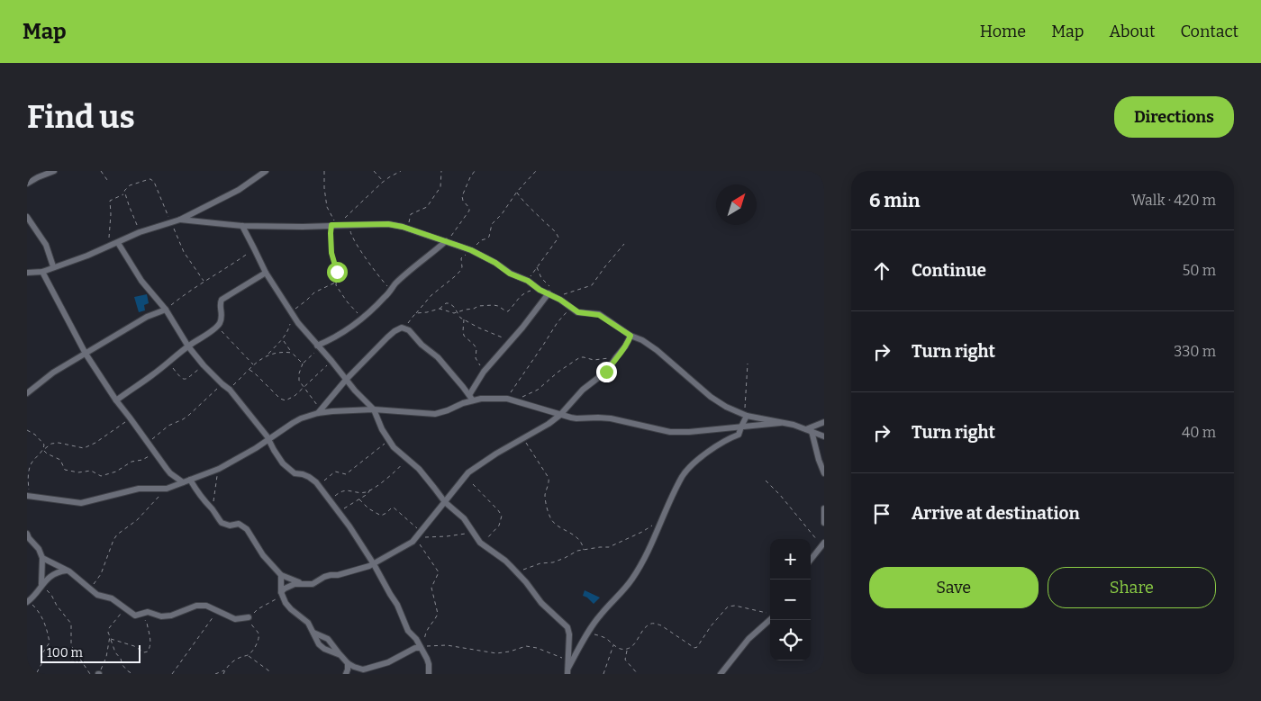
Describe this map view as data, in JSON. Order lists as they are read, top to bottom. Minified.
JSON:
{"scale_bar":"100 m","north":"top right","page":{"header":"Map","nav":["Home","Map","About","Contact"],"buttons":["Directions",["Save","Share"]],"title":"Find us","heading":["6 min","Walk · 420 m"],"list":[["Continue","50 m"],["Turn right","330 m"],["Turn right","40 m"],"Arrive at destination"],"map_buttons":["+","−"],"scale":"100 m"}}
